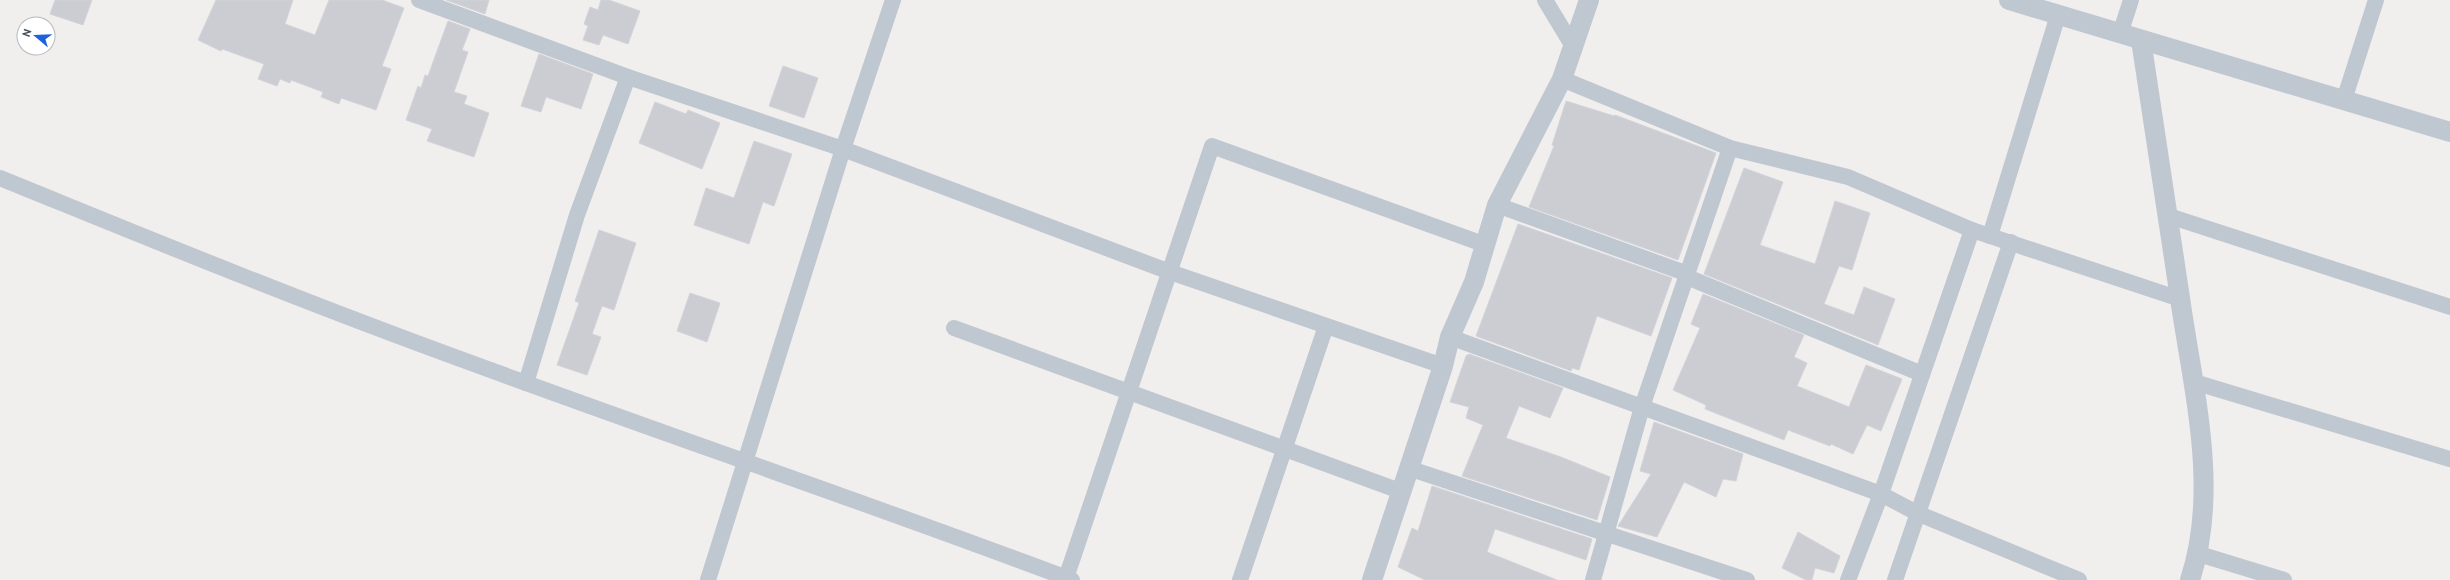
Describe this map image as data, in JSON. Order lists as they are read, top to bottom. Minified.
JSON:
{"north":"left"}
